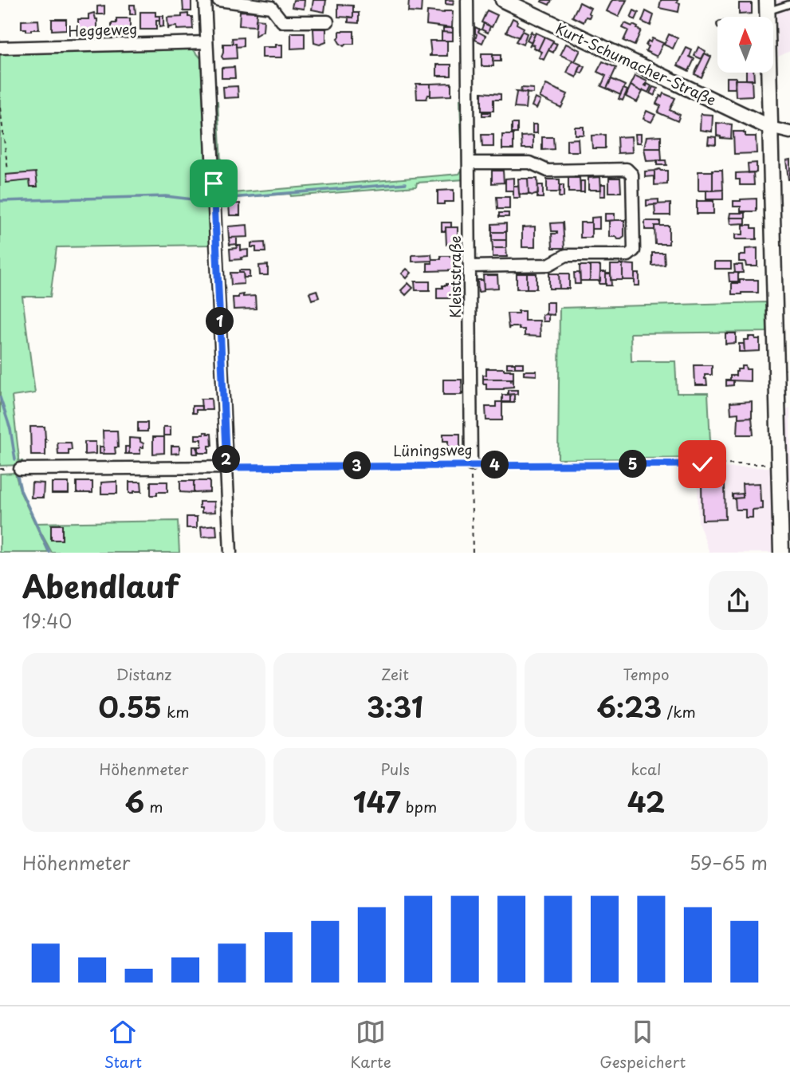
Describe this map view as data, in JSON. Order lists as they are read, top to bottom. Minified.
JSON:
{"streets":{"street":["Heggeweg","Kurt-Schumacher-Straße","Kleiststraße"],"path":["Lüningsweg"]},"crossings":[["Kleiststraße","Lüningsweg"]],"north":"top","page":{"pins":["1","2","5","4","3"],"heading":["Abendlauf","19:40"],"stats":[["Distanz","0.55 km"],["Zeit","3:31"],["Tempo","6:23 /km"],["Höhenmeter","6 m"],["Puls","147 bpm"],["kcal","42"]],"chart":["Höhenmeter","59–65 m"],"tabs":["Start","Karte","Gespeichert"]}}
